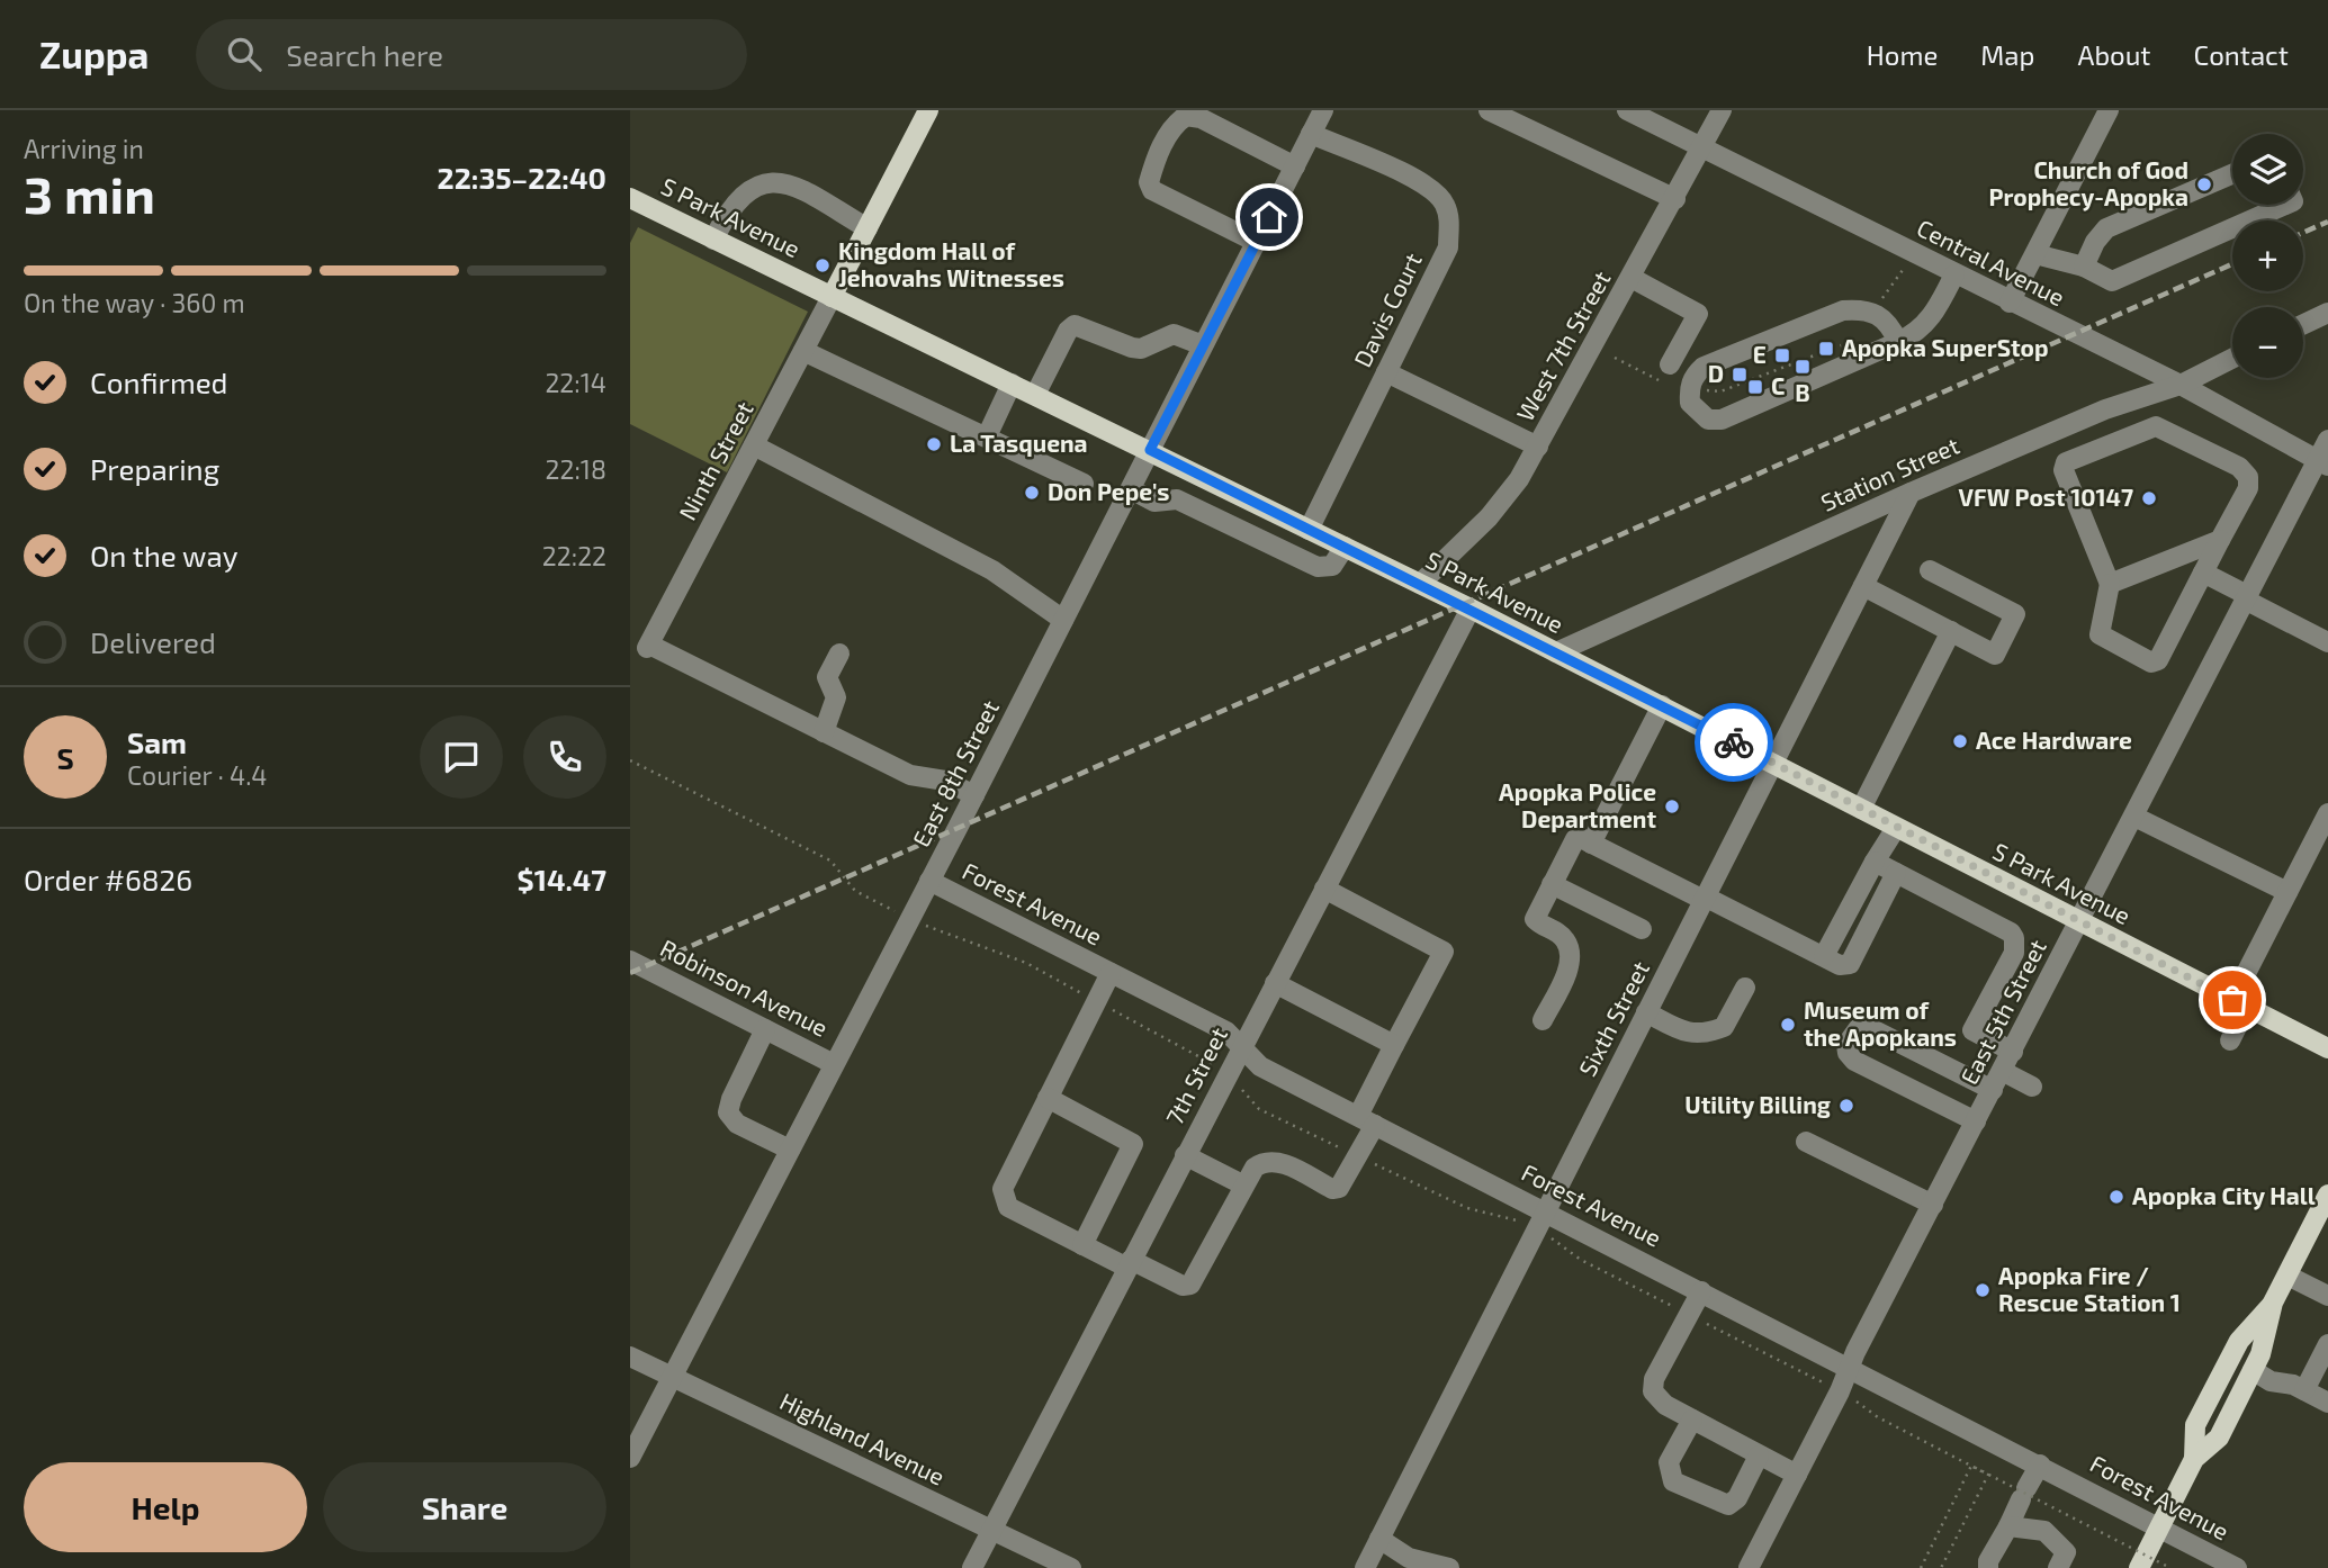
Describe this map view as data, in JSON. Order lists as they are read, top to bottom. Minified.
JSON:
{"streets":{"main road":["S Park Avenue"],"street":["Central Avenue","Davis Court","West 7th Street","Ninth Street","Station Street","East 8th Street","Forest Avenue","Robinson Avenue","East 5th Street","Sixth Street","7th Street","Highland Avenue"]},"crossings":[["S Park Avenue","Davis Court"],["S Park Avenue","West 7th Street"],["S Park Avenue","Ninth Street"],["S Park Avenue","Station Street"],["S Park Avenue","East 8th Street"],["S Park Avenue","East 5th Street"],["S Park Avenue","Sixth Street"],["S Park Avenue","7th Street"],["Central Avenue","West 7th Street"],["Central Avenue","Station Street"],["Central Avenue","East 5th Street"],["Davis Court","East 8th Street"],["Station Street","Sixth Street"],["East 8th Street","Forest Avenue"],["East 8th Street","Robinson Avenue"],["East 8th Street","Highland Avenue"],["Forest Avenue","East 5th Street"],["Forest Avenue","Sixth Street"],["Forest Avenue","7th Street"],["7th Street","Highland Avenue"]],"places":{"other":["Church of God Prophecy-Apopka","Kingdom Hall of Jehovahs Witnesses","La Tasquena","Don Pepe's","VFW Post 10147","Ace Hardware","Apopka Police Department","Museum of the Apopkans","Utility Billing","Apopka City Hall","Apopka Fire / Rescue Station 1"],"transit":["Apopka SuperStop","E","B","D","C"]},"page":{"header":"Zuppa","search":"Search here","nav":["Home","Map","About","Contact"],"heading":["3 min","Arriving in","22:35–22:40"],"panel":["Sam","Courier · 4.4","Order #6826","$14.47"],"map_buttons":["+","−"],"bar":"On the way · 360 m","list":[["Confirmed","22:14"],["Preparing","22:18"],["On the way","22:22"],"Delivered"],"round":"S","buttons":["Help","Share"]}}
